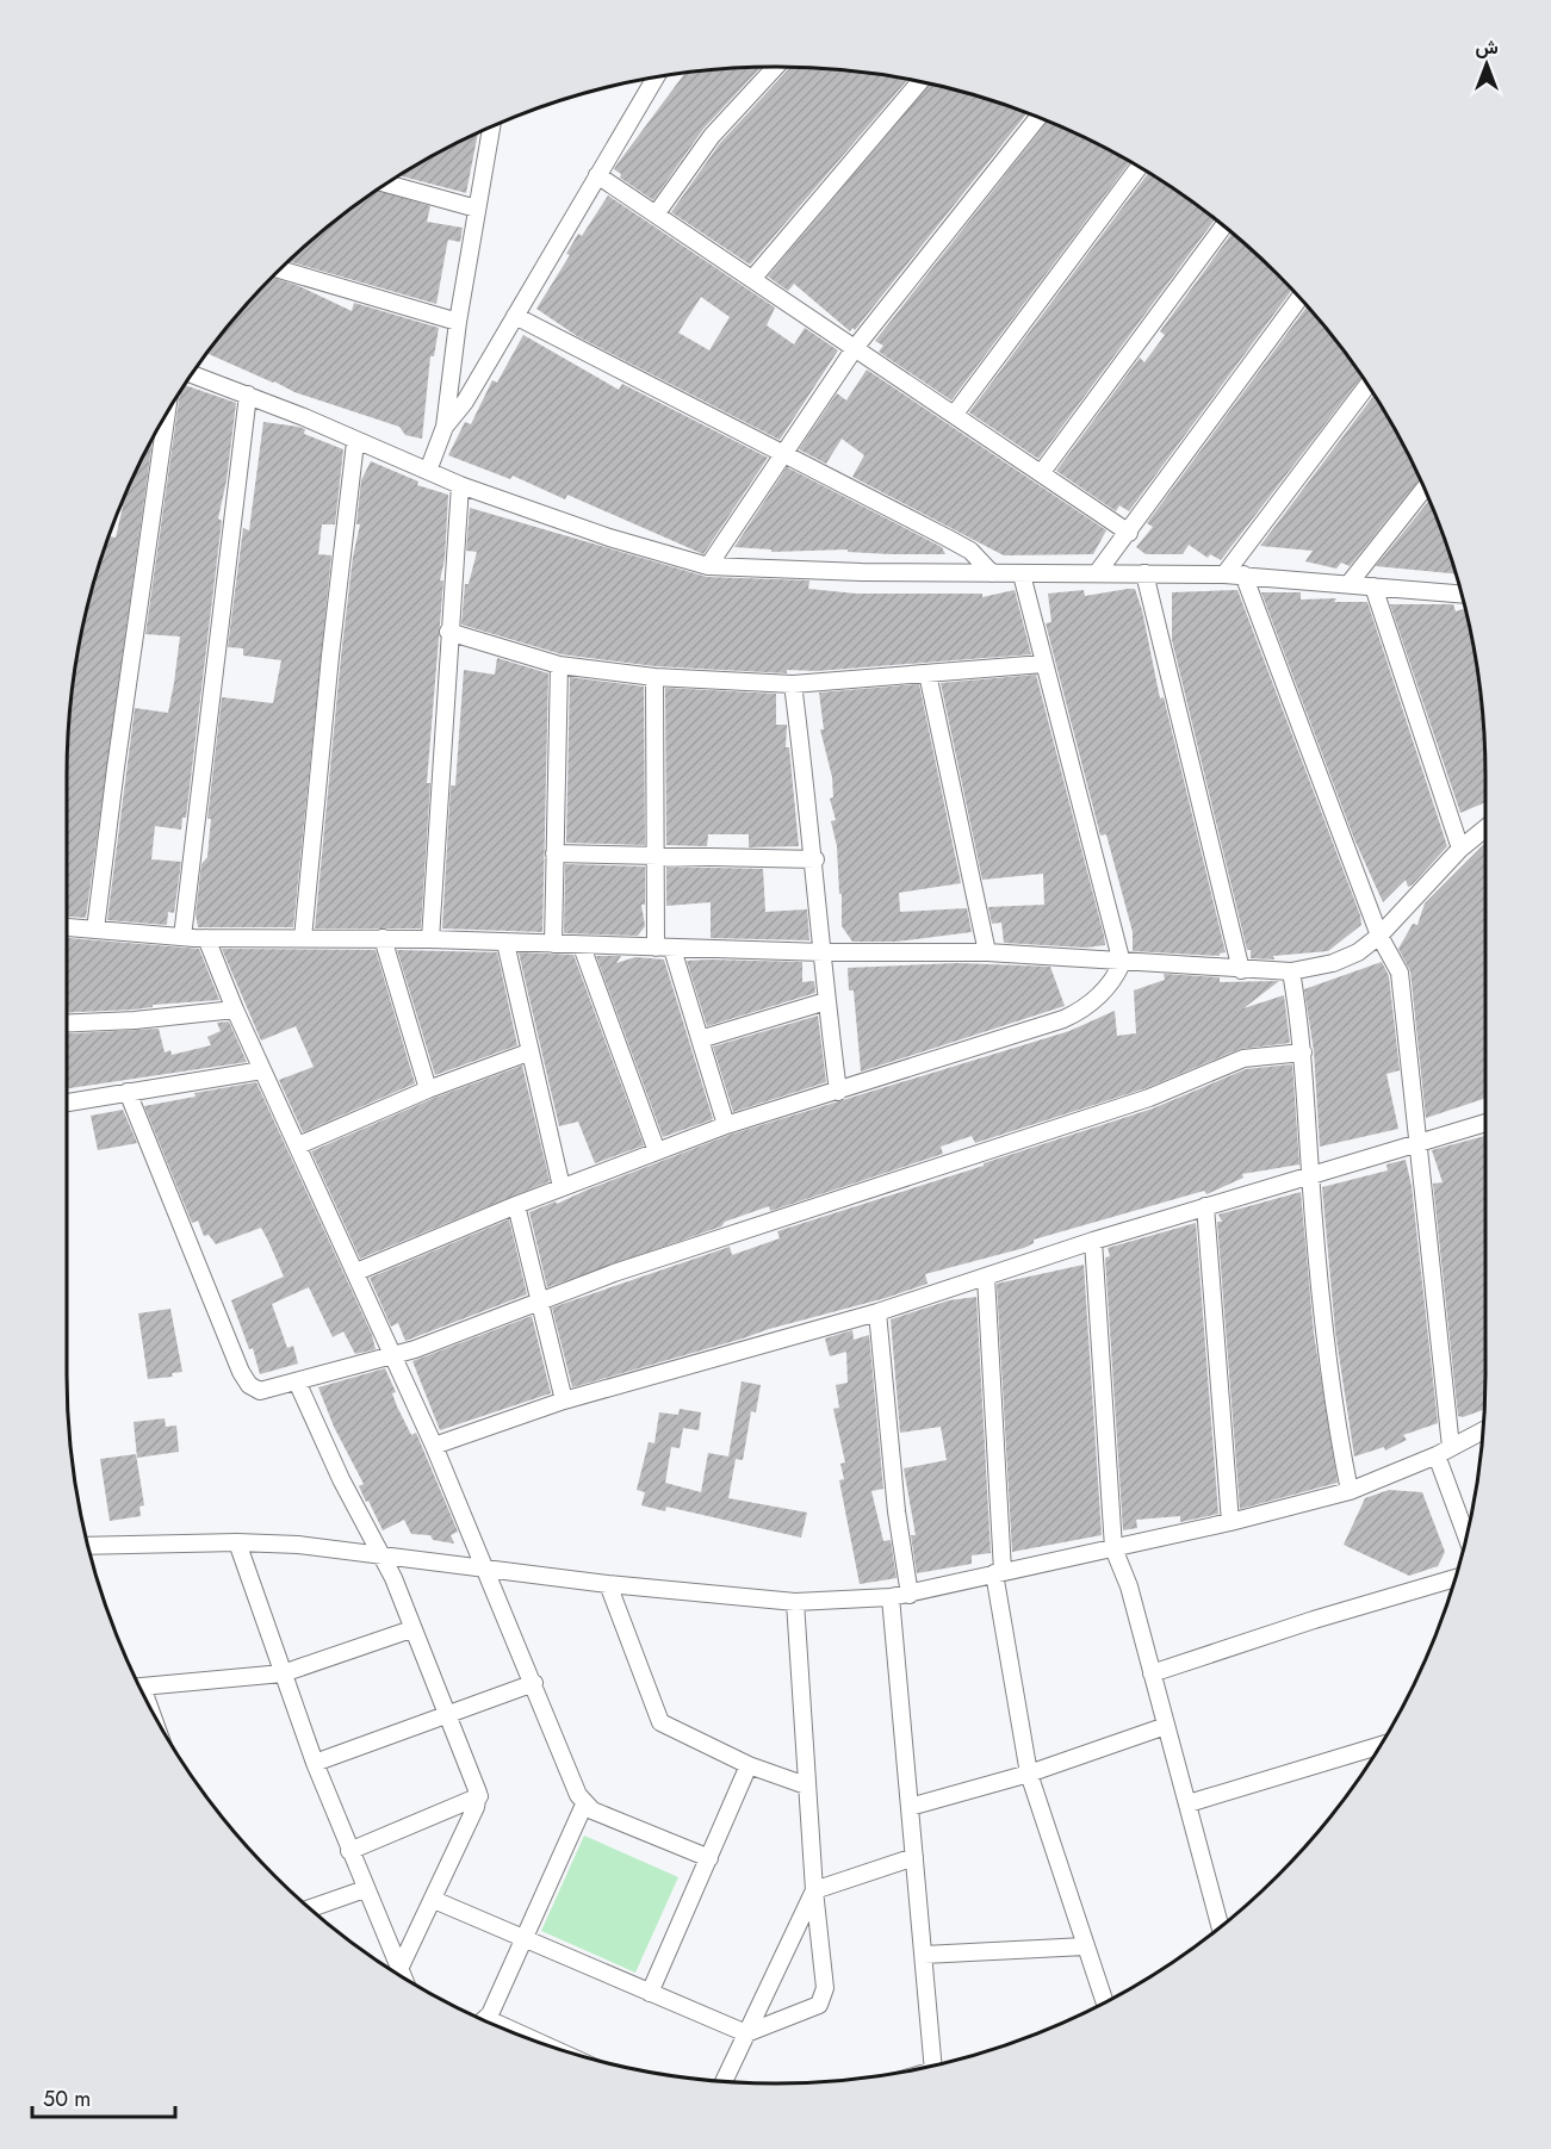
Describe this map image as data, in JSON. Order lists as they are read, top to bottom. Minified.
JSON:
{"scale_bar":"50 m","north":"top"}
